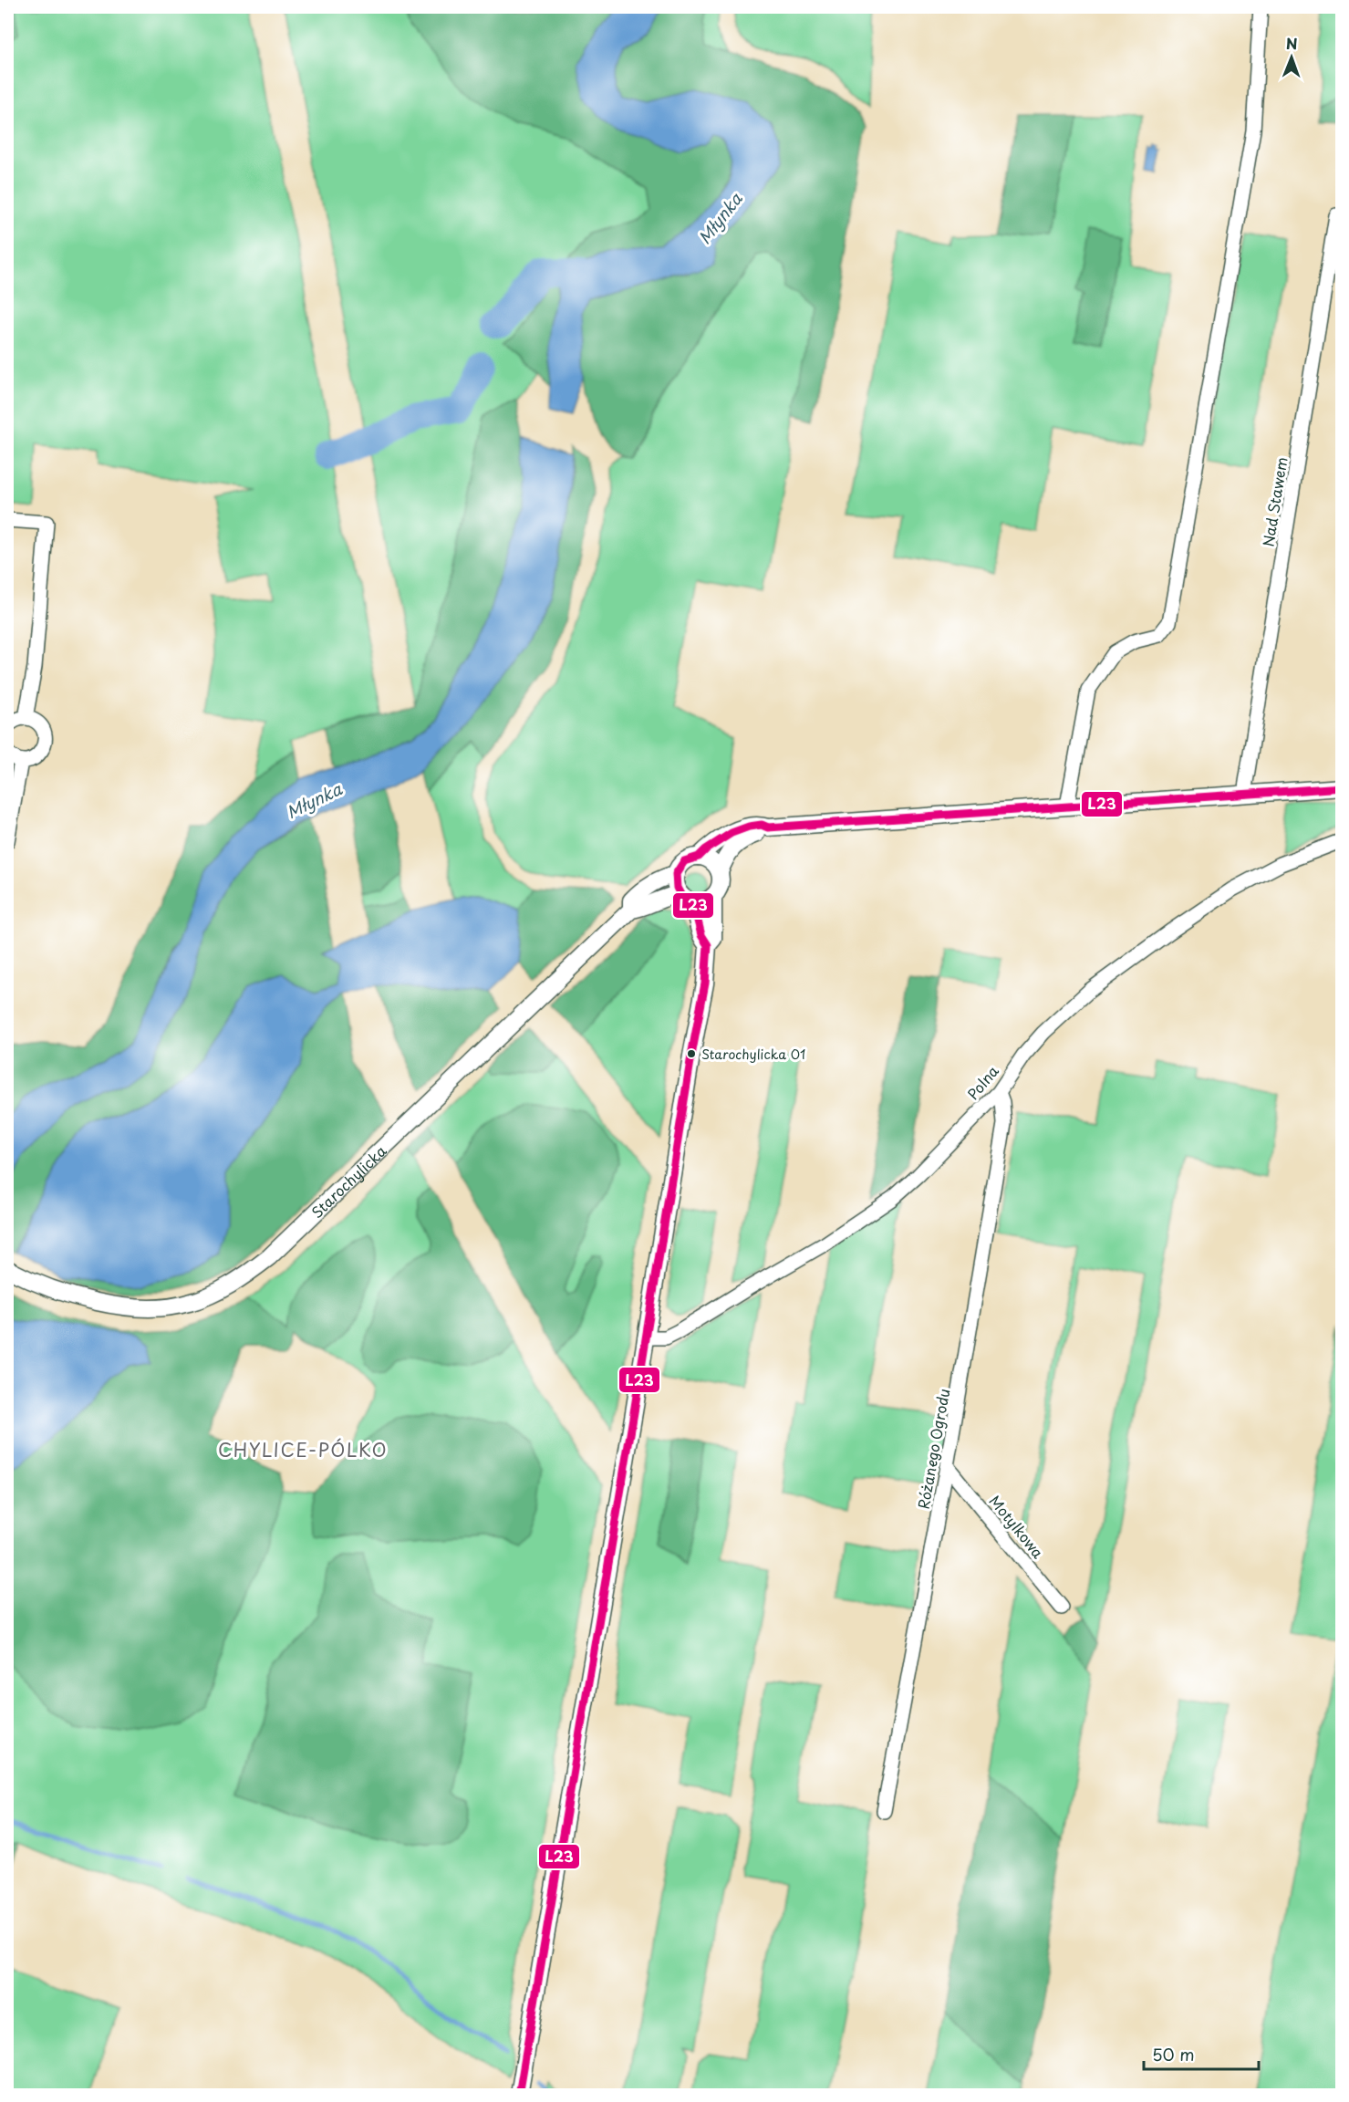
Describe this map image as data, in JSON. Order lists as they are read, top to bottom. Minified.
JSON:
{"streets":{"street":["Nad Stawem","Polna","Starochylicka","Różanego Ogrodu","Motylkowa"]},"crossings":[["Nad Stawem","Starochylicka"],["Polna","Różanego Ogrodu"],["Różanego Ogrodu","Motylkowa"]],"districts":["CHYLICE-PÓLKO"],"water":["Młynka"],"places":["Starochylicka 01"],"lines":["transit line L23"],"scale_bar":"50 m","north":"top"}
